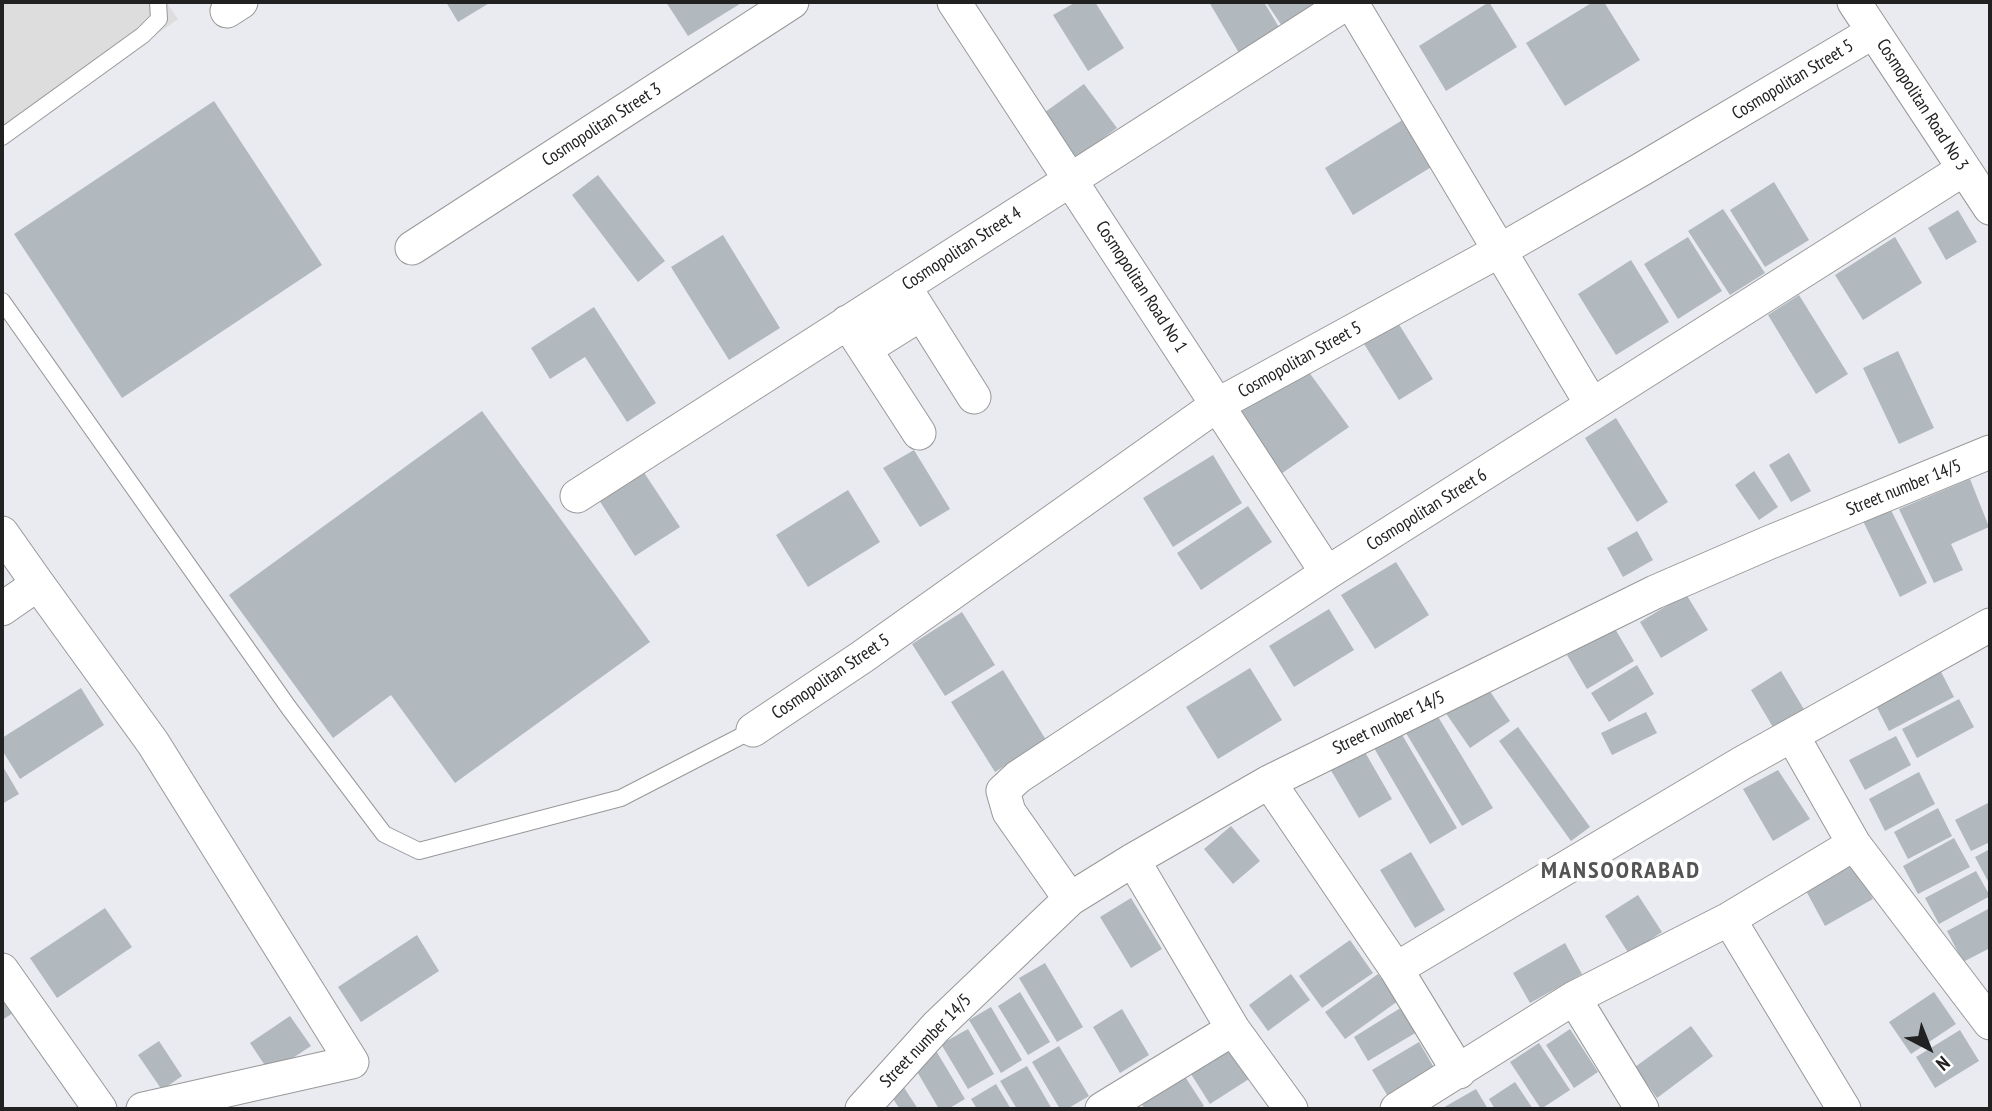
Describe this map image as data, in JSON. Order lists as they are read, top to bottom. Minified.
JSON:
{"streets":{"street":["Cosmopolitan Street 5","Cosmopolitan Road No 3","Cosmopolitan Street 3","Cosmopolitan Street 4","Cosmopolitan Road No 1","Street number 14/5","Cosmopolitan Street 6"]},"crossings":[["Cosmopolitan Street 5","Cosmopolitan Road No 3"],["Cosmopolitan Street 5","Cosmopolitan Road No 1"],["Cosmopolitan Road No 3","Cosmopolitan Street 6"],["Cosmopolitan Street 4","Cosmopolitan Road No 1"],["Cosmopolitan Road No 1","Cosmopolitan Street 6"],["Street number 14/5","Cosmopolitan Street 6"]],"districts":["MANSOORABAD"],"north":"bottom right"}
